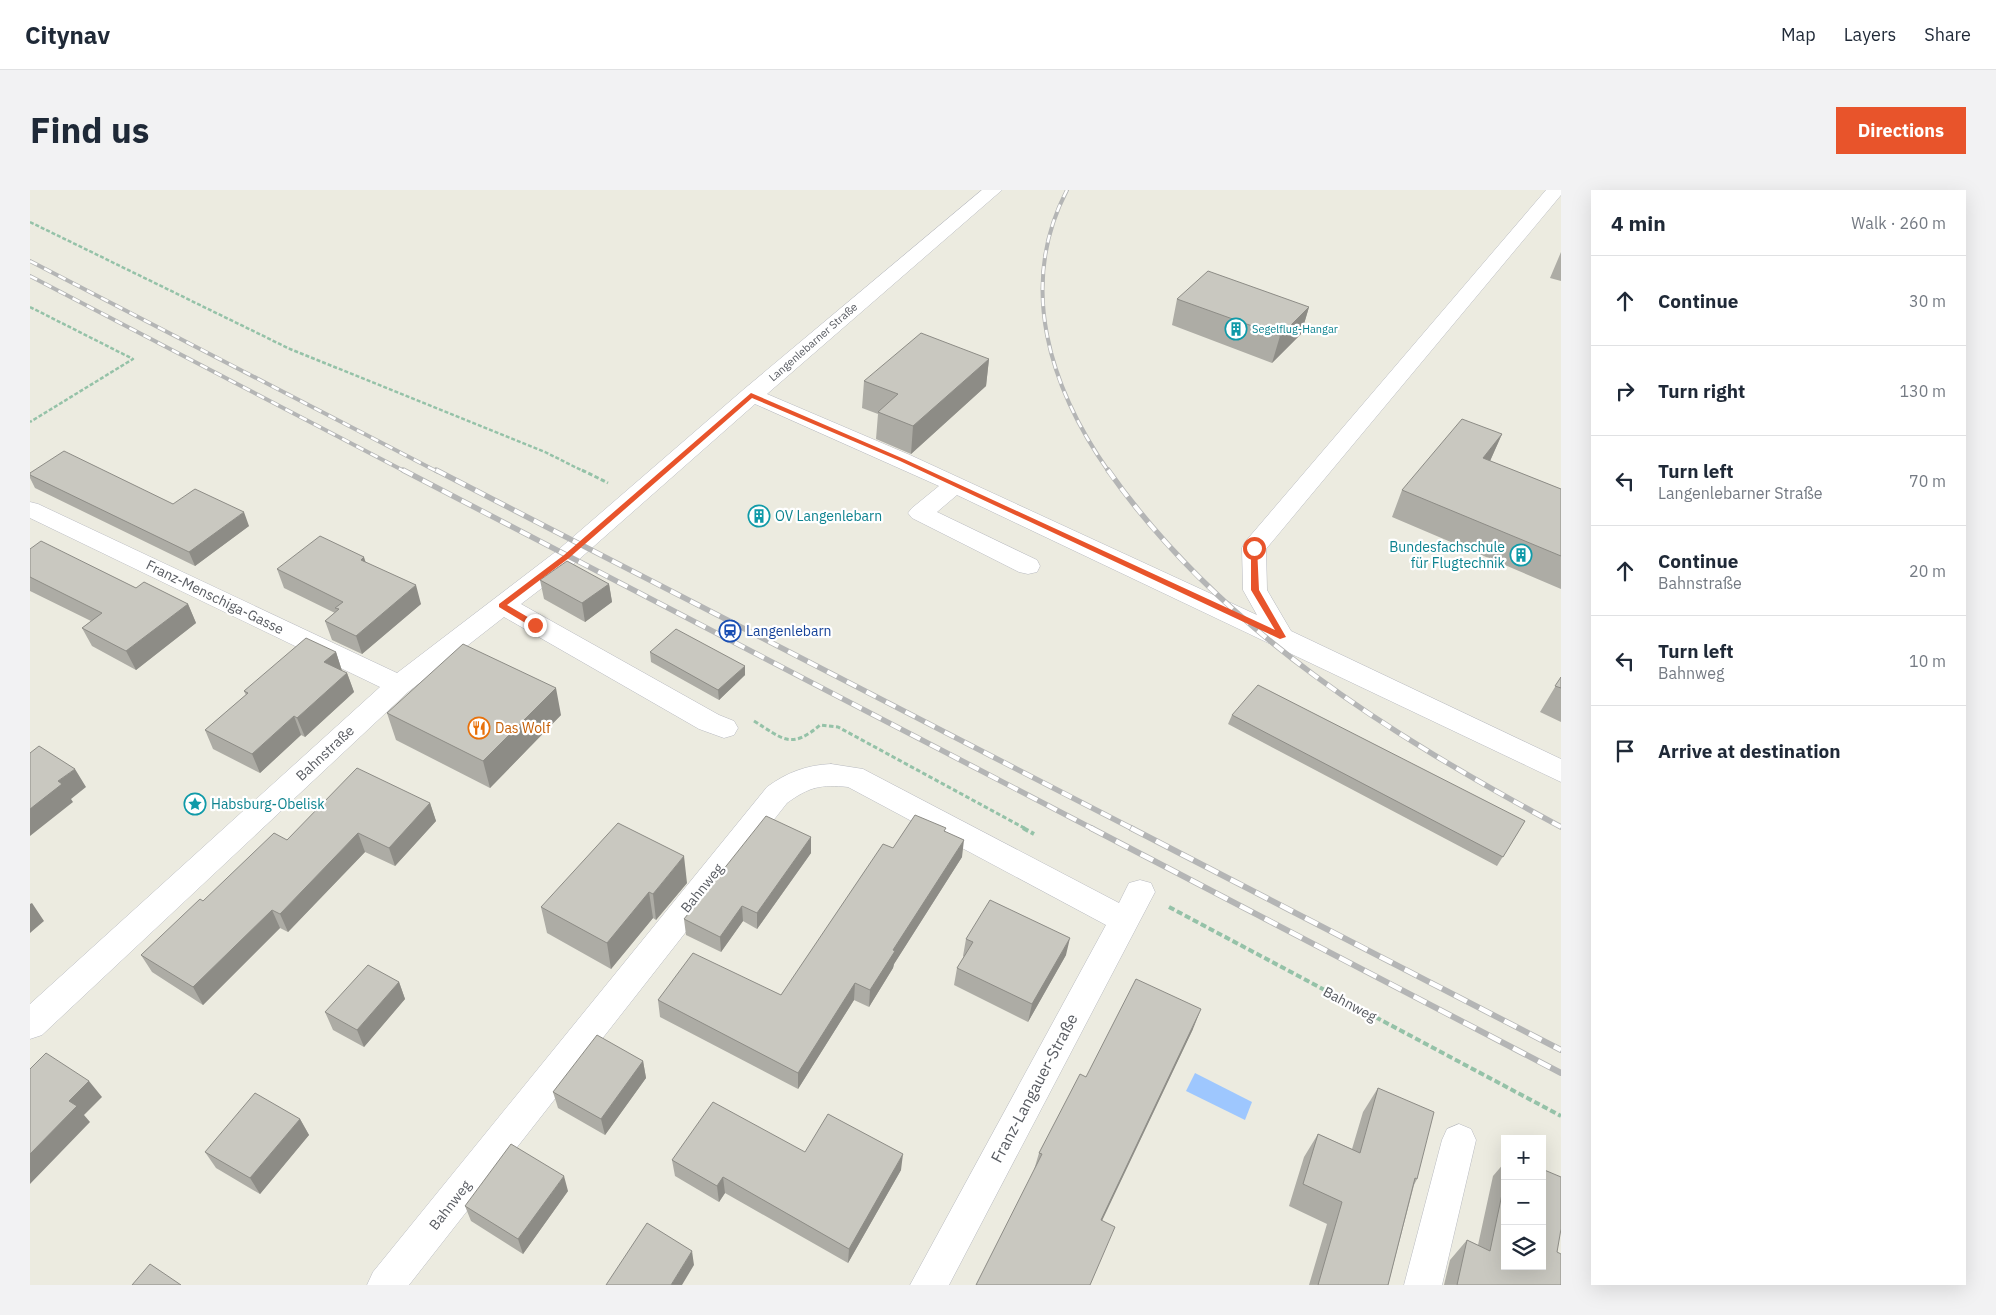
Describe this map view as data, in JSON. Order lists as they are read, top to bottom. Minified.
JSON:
{"streets":{"street":["Langenlebarner Straße","Franz-Menschiga-Gasse","Bahnstraße","Bahnweg","Franz-Langauer-Straße"]},"crossings":[["Langenlebarner Straße","Bahnstraße"],["Franz-Menschiga-Gasse","Bahnstraße"],["Bahnweg","Franz-Langauer-Straße"]],"places":{"building":["Segelflug-Hangar","OV Langenlebarn","Bundesfachschule für Flugtechnik"],"station":["Langenlebarn"],"restaurant":["Das Wolf"],"place":["Habsburg-Obelisk"]},"page":{"header":"Citynav","nav":["Map","Layers","Share"],"title":"Find us","buttons":"Directions","heading":["4 min","Walk · 260 m"],"list":[["Continue","30 m"],["Turn right","130 m"],["Turn left","Langenlebarner Straße","70 m"],["Continue","Bahnstraße","20 m"],["Turn left","Bahnweg","10 m"],"Arrive at destination"],"map_buttons":["+","−"]}}
